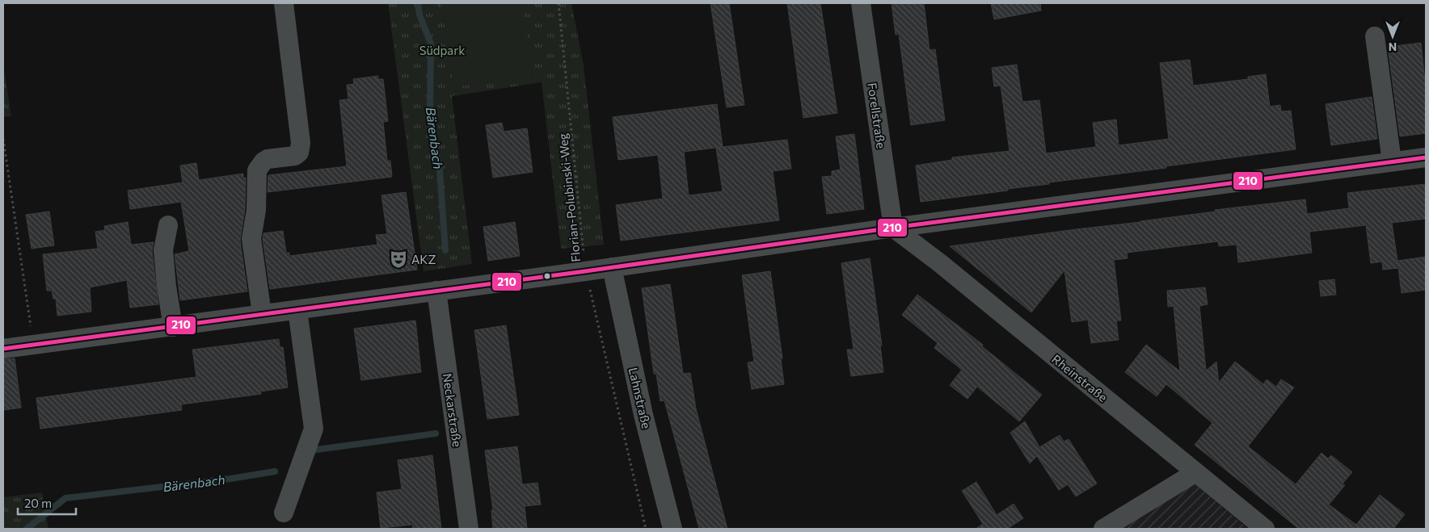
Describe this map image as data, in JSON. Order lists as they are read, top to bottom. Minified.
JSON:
{"streets":{"street":["Forellstraße","Rheinstraße","Lahnstraße","Neckarstraße"],"path":["Florian-Polubinski-Weg"]},"crossings":[["Forellstraße","Rheinstraße"]],"water":["Bärenbach"],"parks":["Südpark"],"places":{"theatre":["AKZ"]},"lines":["transit line 210"],"scale_bar":"20 m","north":"bottom"}
